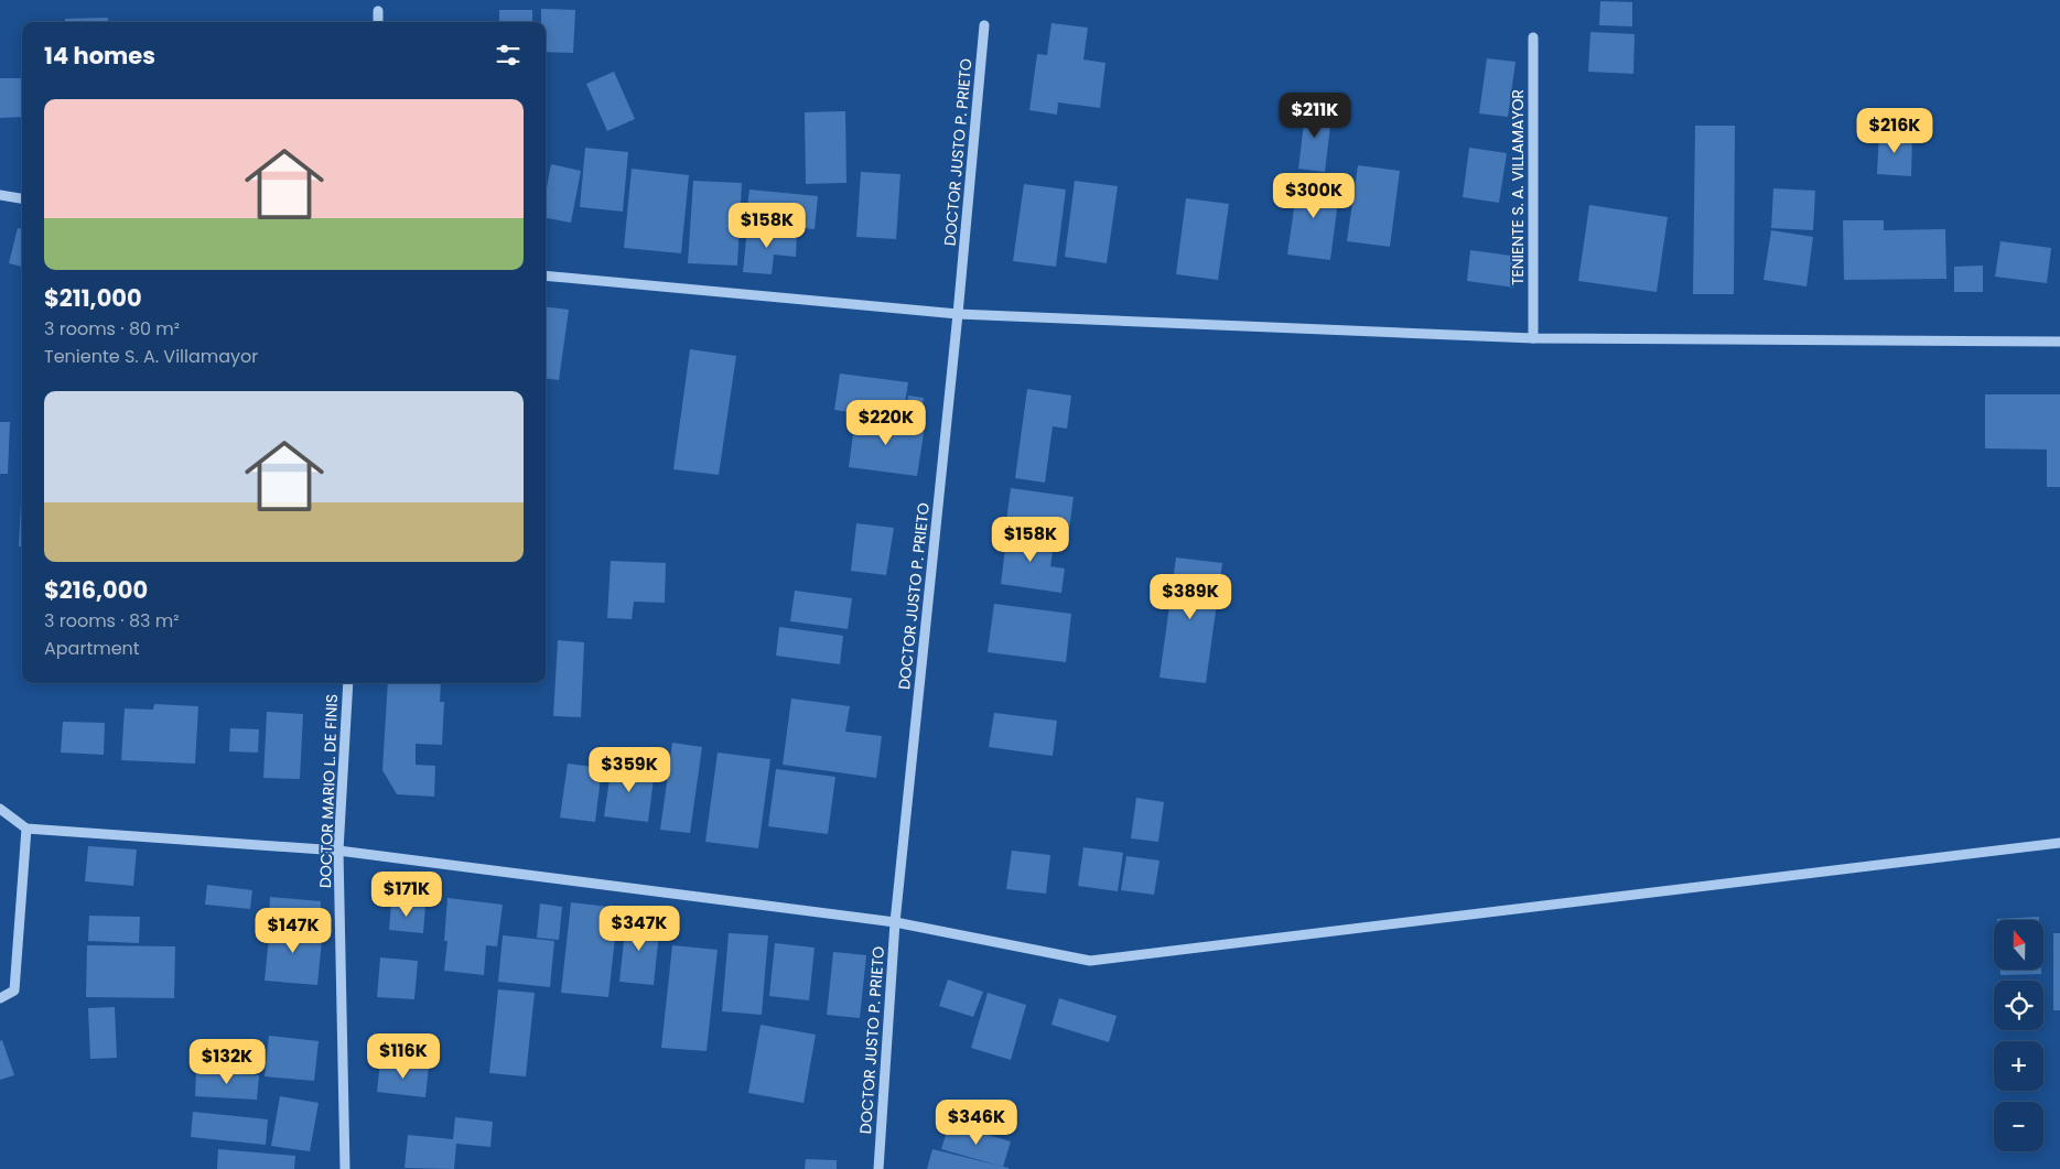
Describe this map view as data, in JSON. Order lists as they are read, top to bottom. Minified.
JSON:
{"streets":{"street":["DOCTOR JUSTO P. PRIETO","TENIENTE S. A. VILLAMAYOR","DOCTOR MARIO L. DE FINIS"]},"north":"top","page":{"heading":"14 homes","list":[{"name":"$211,000","note":"3 rooms · 80 m² · Teniente S. A. Villamayor"},{"name":"$216,000","note":"3 rooms · 83 m² · Apartment"}],"price":["$211K","$216K","$300K","$158K","$220K","$158K","$389K","$359K","$171K","$347K","$147K","$116K","$132K","$346K"],"map_buttons":["+","−"]}}
